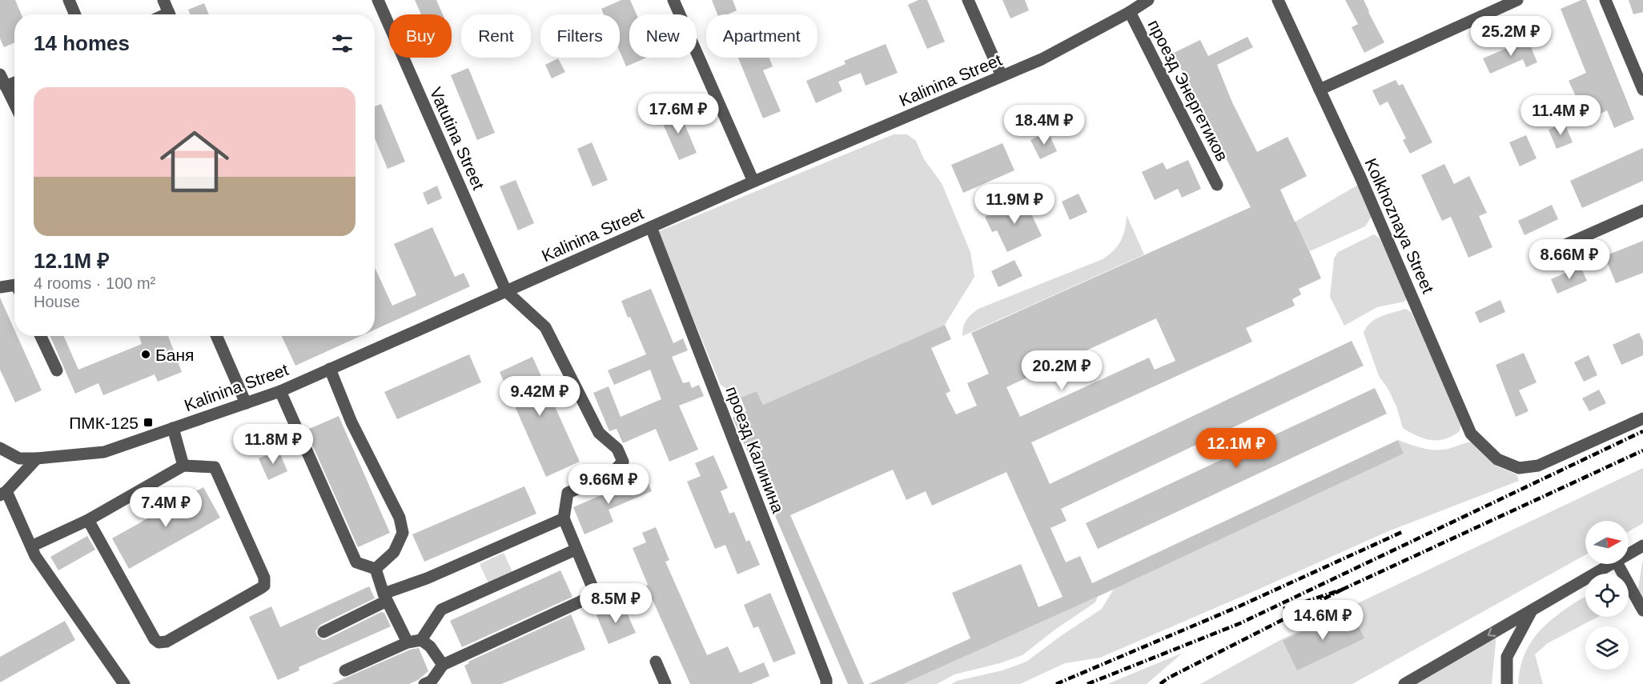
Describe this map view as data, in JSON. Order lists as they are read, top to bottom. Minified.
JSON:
{"streets":{"street":["Kalinina Street","проезд Энергетиков","Vatutina Street","Kolkhoznaya Street","проезд Калинина"]},"crossings":[["Kalinina Street","проезд Энергетиков"],["Kalinina Street","Vatutina Street"],["Kalinina Street","проезд Калинина"]],"places":{"other":["Баня"],"transit":["ПМК-125"]},"north":"right","page":{"chip":["Buy","Rent","Filters","New","Apartment"],"heading":"14 homes","price":["25.2M ₽","17.6M ₽","11.4M ₽","18.4M ₽","11.9M ₽","8.66M ₽","20.2M ₽","9.42M ₽","11.8M ₽","12.1M ₽","9.66M ₽","7.4M ₽","8.5M ₽","14.6M ₽"],"list":[{"name":"12.1M ₽","note":"4 rooms · 100 m² · House"}]}}
